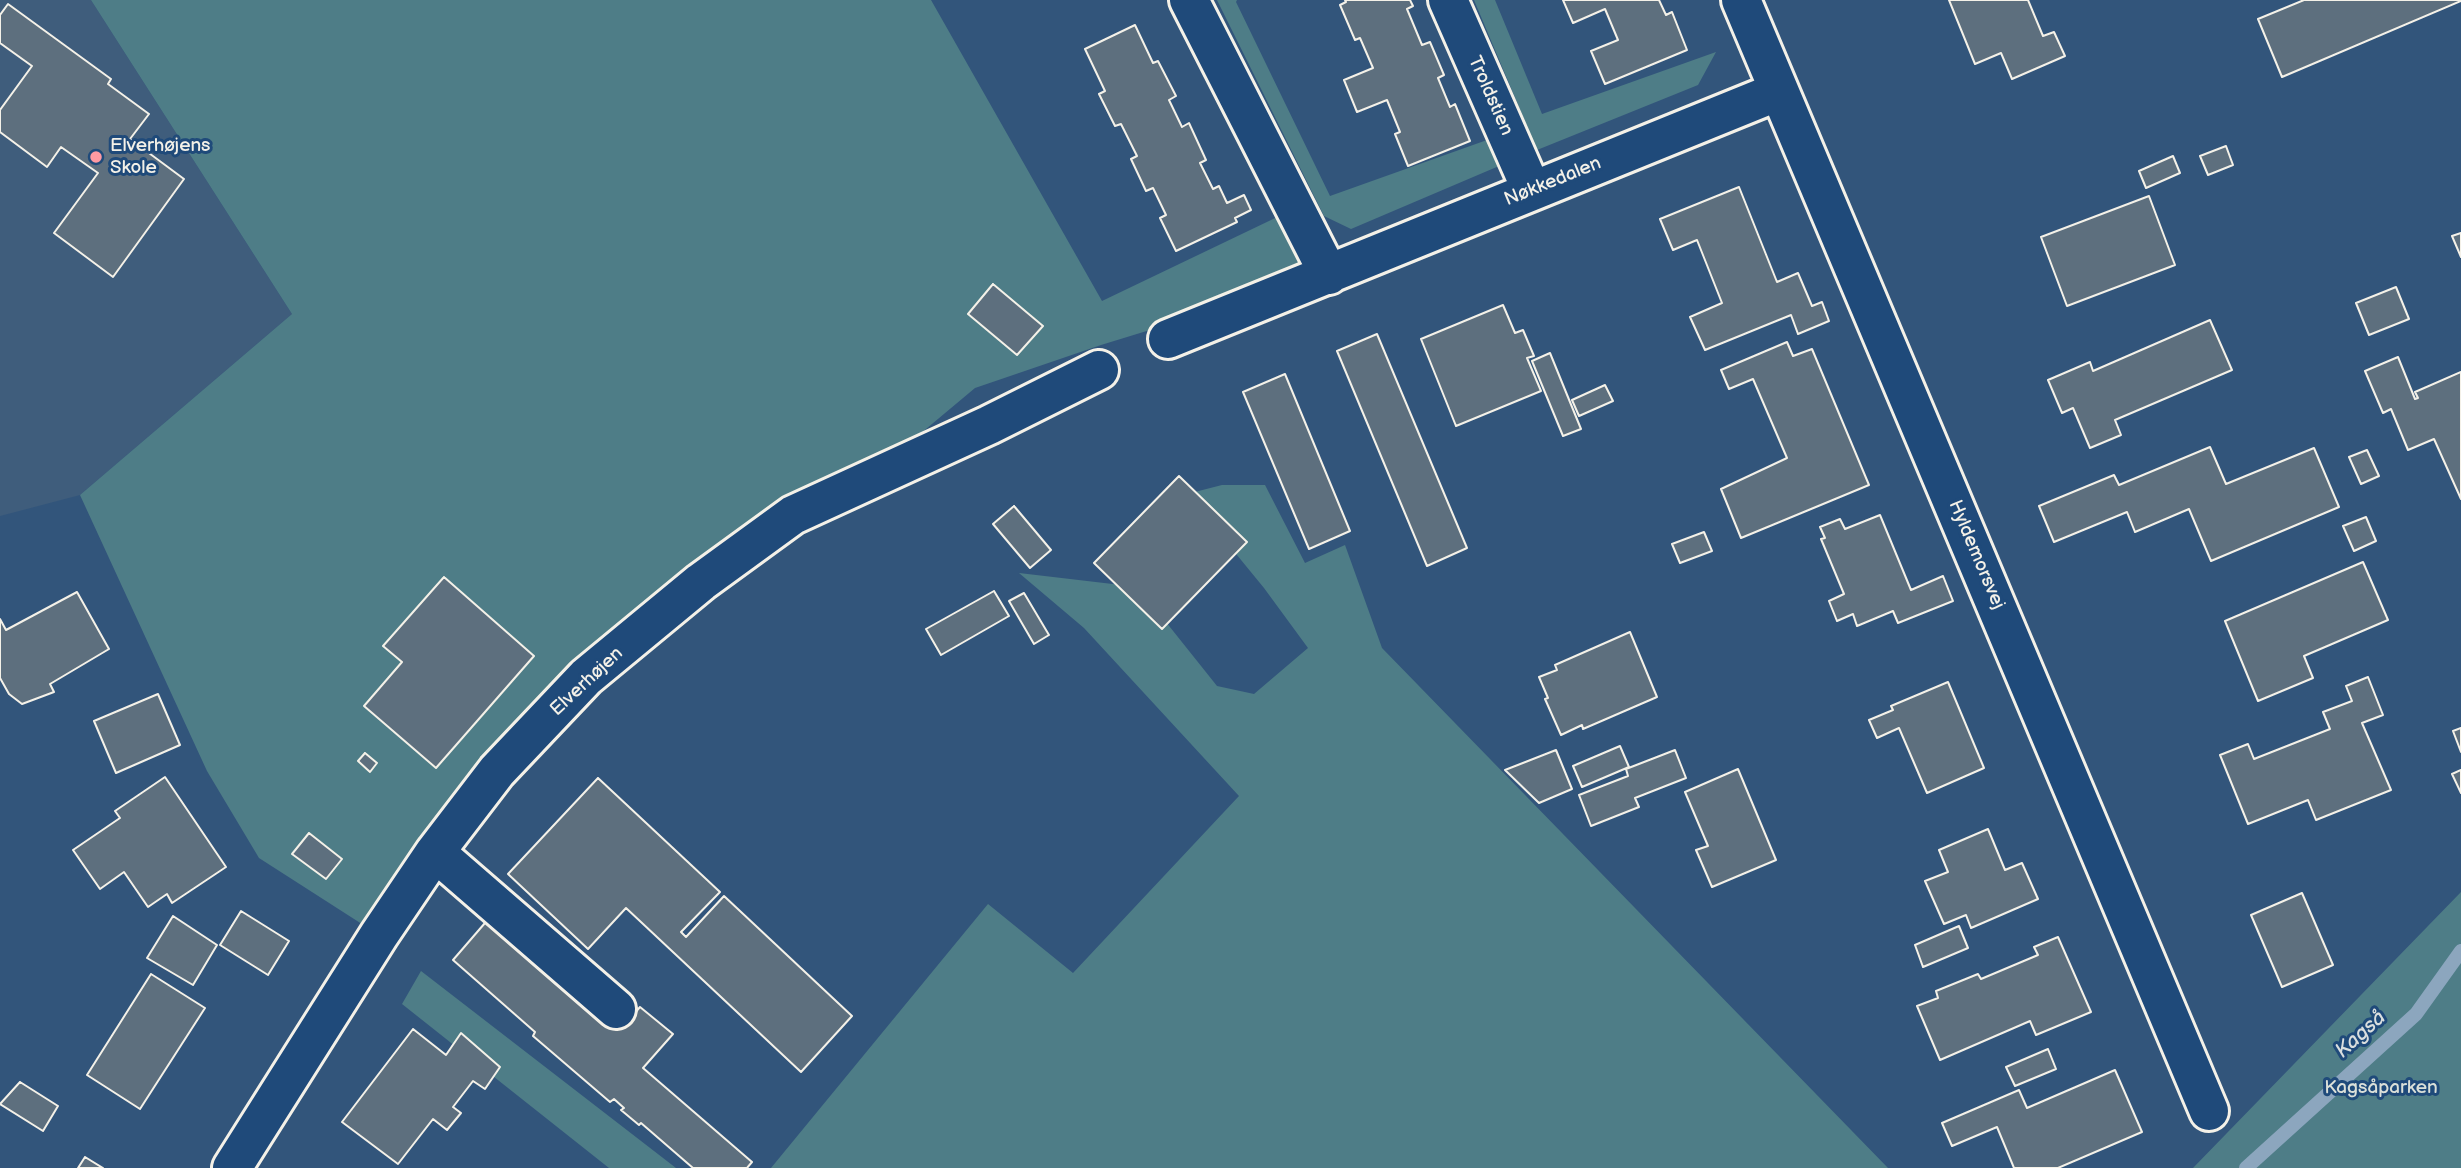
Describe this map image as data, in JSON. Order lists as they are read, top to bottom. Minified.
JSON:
{"streets":{"street":["Troldstien","Nøkkedalen","Hyldemorsvej","Elverhøjen"]},"crossings":[["Troldstien","Nøkkedalen"],["Nøkkedalen","Hyldemorsvej"]],"water":["Kagså"],"parks":["Kagsåparken"],"places":["Elverhøjens Skole"]}
